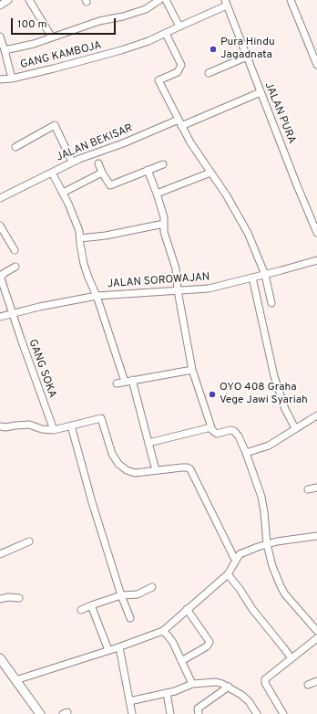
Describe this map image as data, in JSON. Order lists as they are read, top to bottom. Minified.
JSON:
{"streets":{"street":["GANG KAMBOJA","JALAN PURA","JALAN BEKISAR","JALAN SOROWAJAN","GANG SOKA"]},"crossings":[["GANG KAMBOJA","JALAN PURA"],["JALAN PURA","JALAN BEKISAR"],["JALAN SOROWAJAN","GANG SOKA"]],"places":["Pura Hindu Jagadnata","OYO 408 Graha Vege Jawi Syariah"],"scale_bar":"100 m"}
